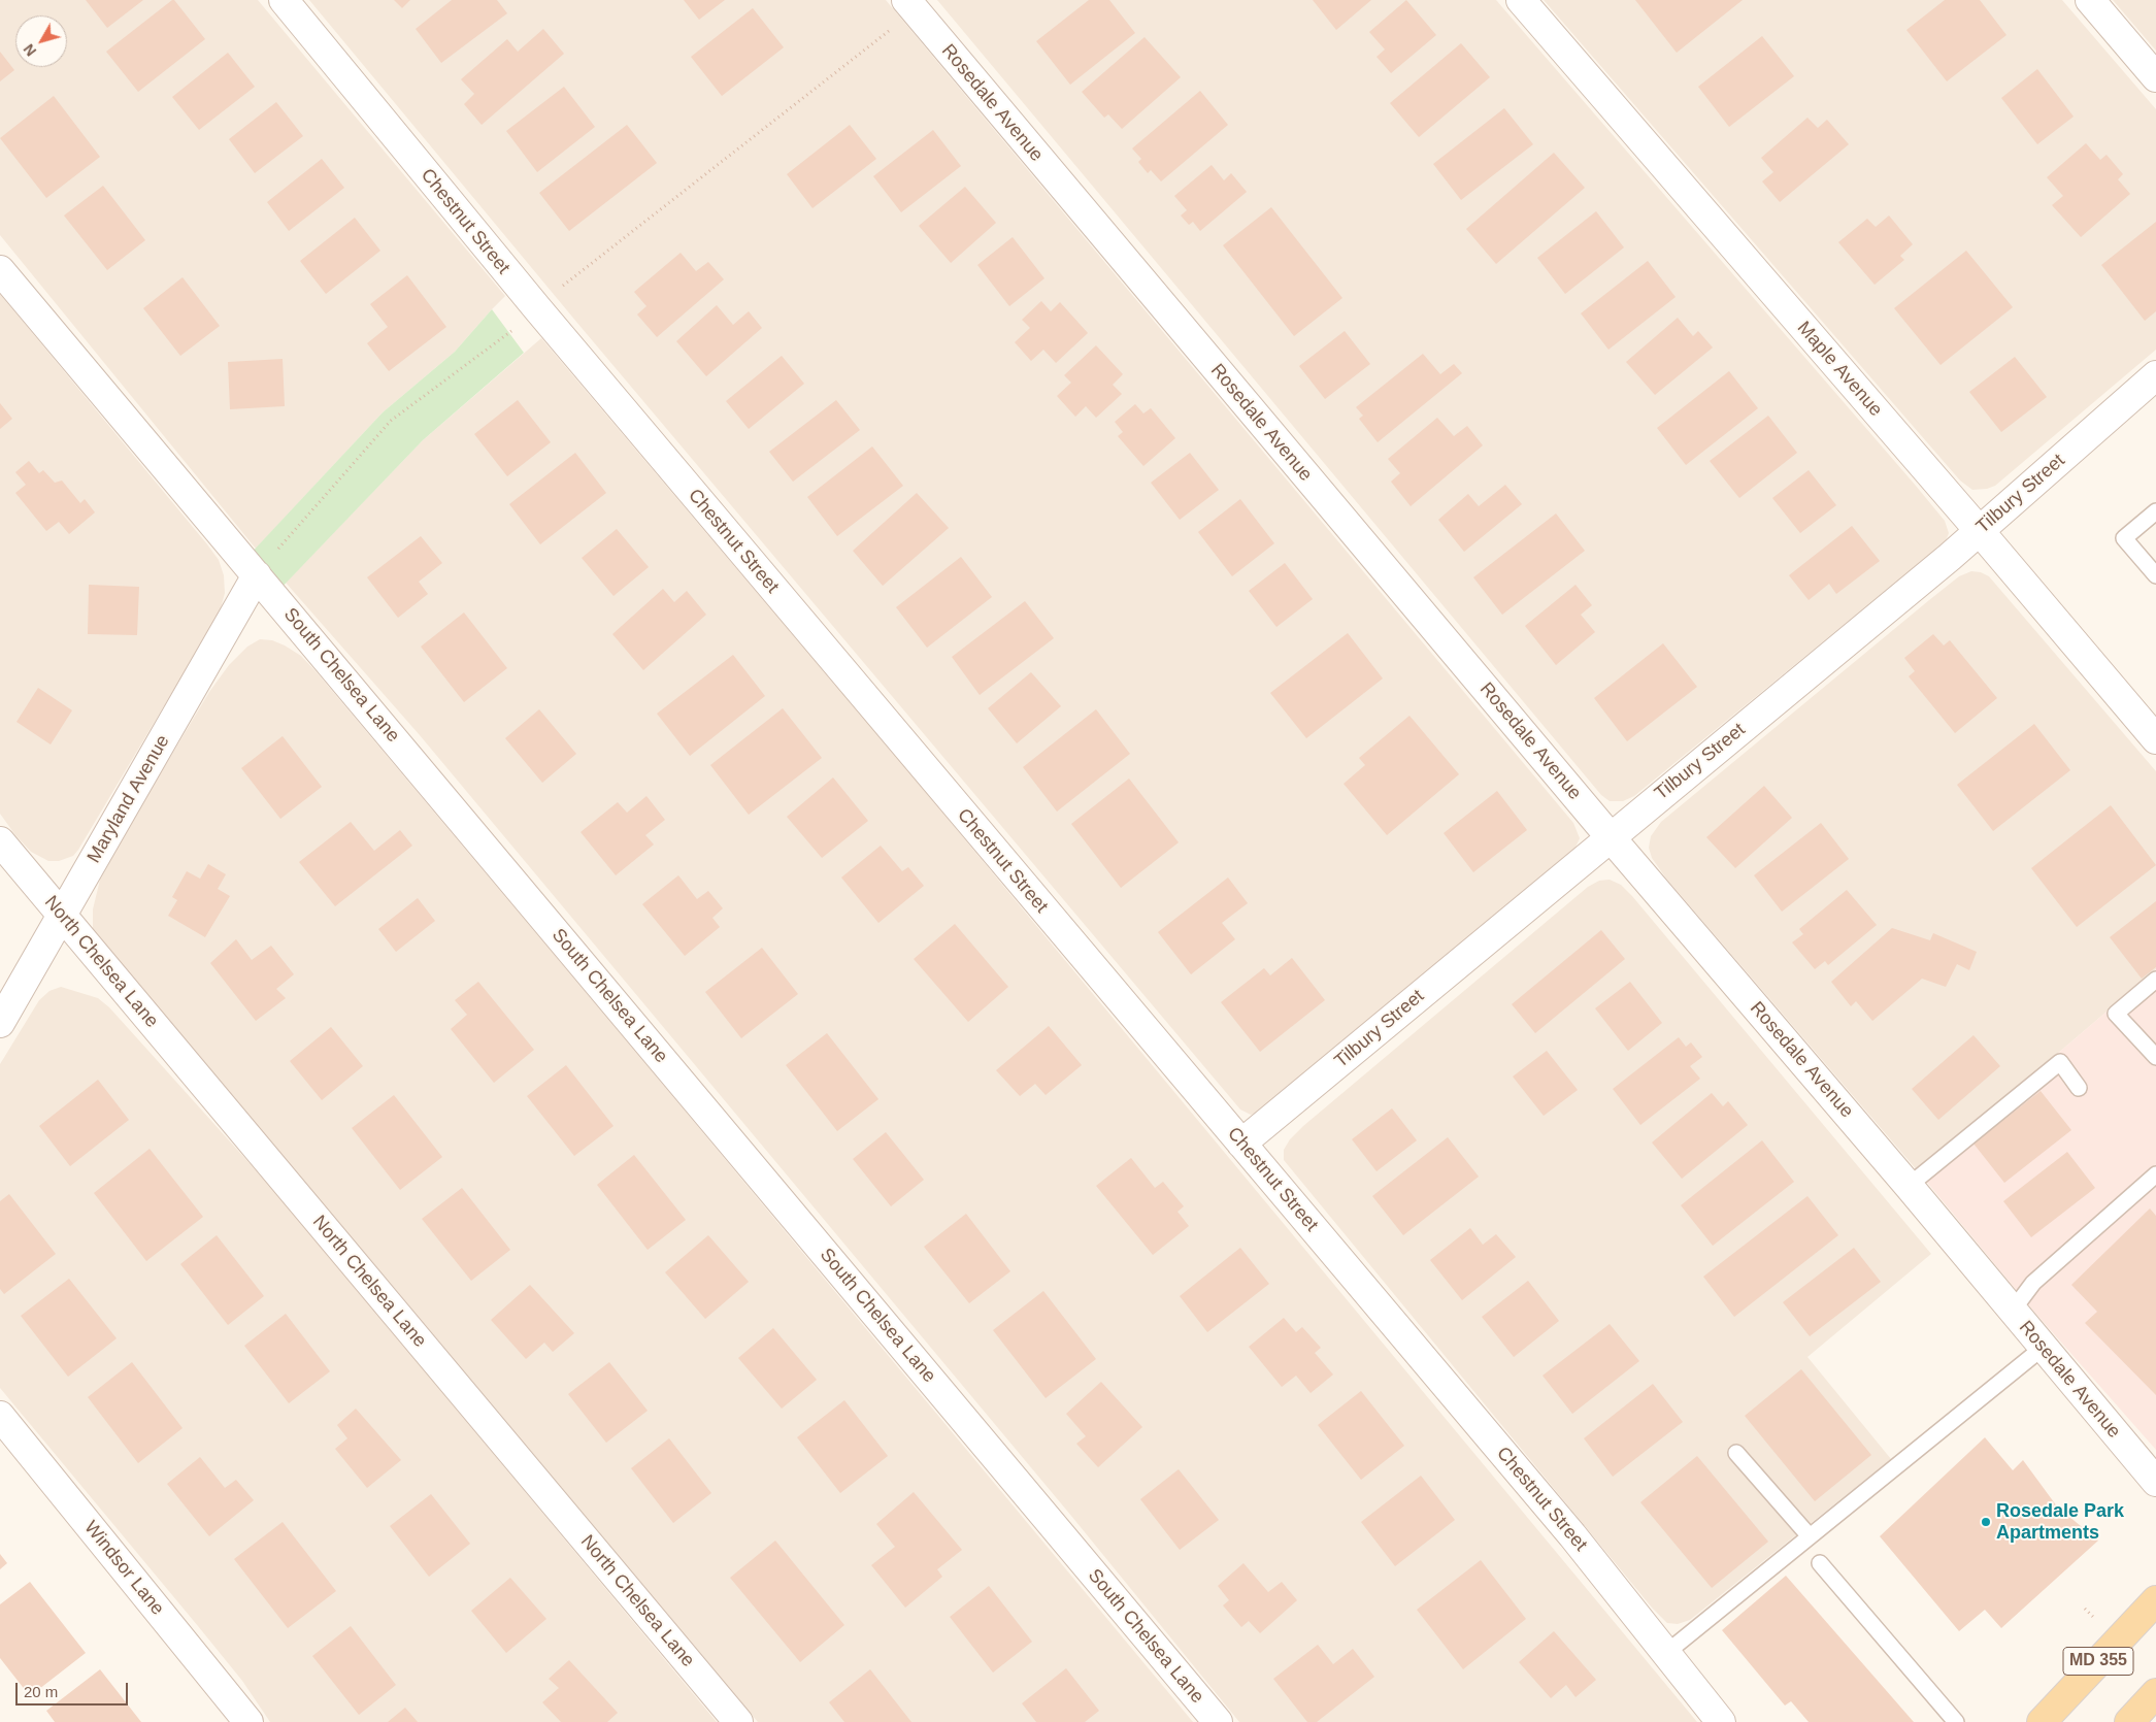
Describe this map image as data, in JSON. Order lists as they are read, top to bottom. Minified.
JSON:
{"streets":{"main road":["MD 355"],"street":["Rosedale Avenue","Chestnut Street","Maple Avenue","Tilbury Street","South Chelsea Lane","Maryland Avenue","North Chelsea Lane","Windsor Lane"]},"crossings":[["Rosedale Avenue","Tilbury Street"],["Chestnut Street","Tilbury Street"],["Maple Avenue","Tilbury Street"],["South Chelsea Lane","Maryland Avenue"],["Maryland Avenue","North Chelsea Lane"]],"places":["Rosedale Park Apartments"],"scale_bar":"20 m","north":"bottom left"}
